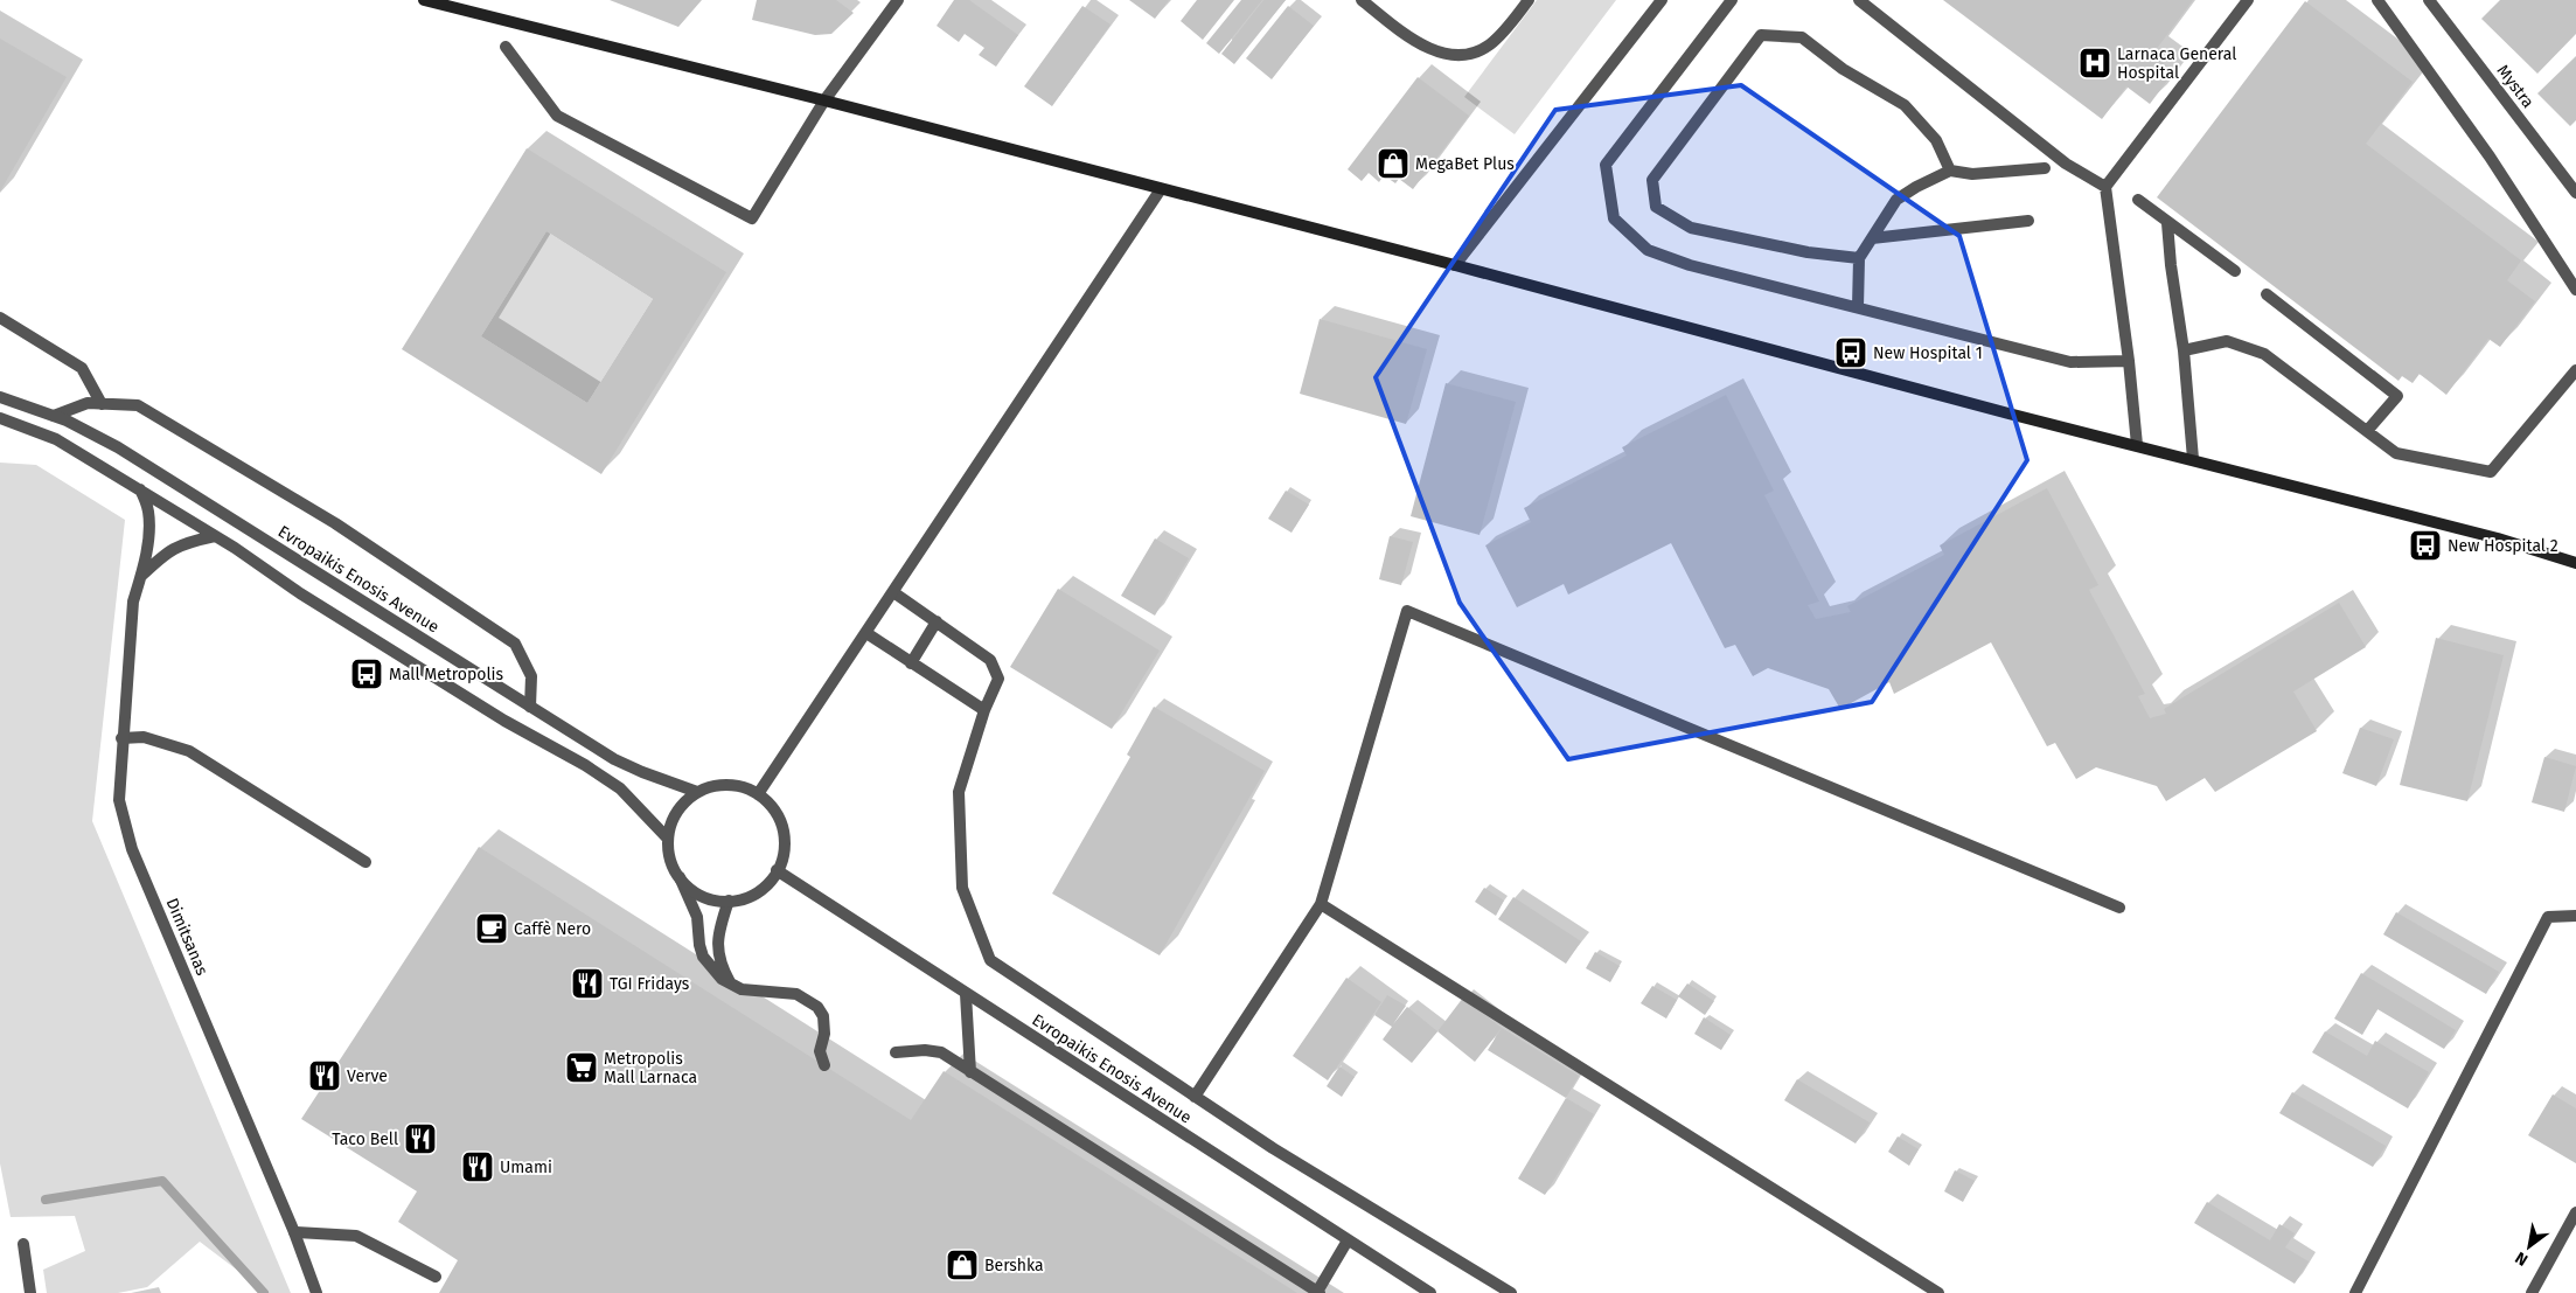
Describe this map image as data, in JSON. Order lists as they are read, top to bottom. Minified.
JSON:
{"streets":{"street":["Mystra","Evropaikis Enosis Avenue","Dimitsanas"]},"places":{"hospital":["Larnaca General Hospital"],"shop":["MegaBet Plus","Bershka"],"bus stop":["New Hospital 1","New Hospital 2","Mall Metropolis"],"cafe":["Caffè Nero"],"restaurant":["TGI Fridays","Verve","Taco Bell","Umami"],"supermarket":["Metropolis Mall Larnaca"]},"north":"bottom left"}
